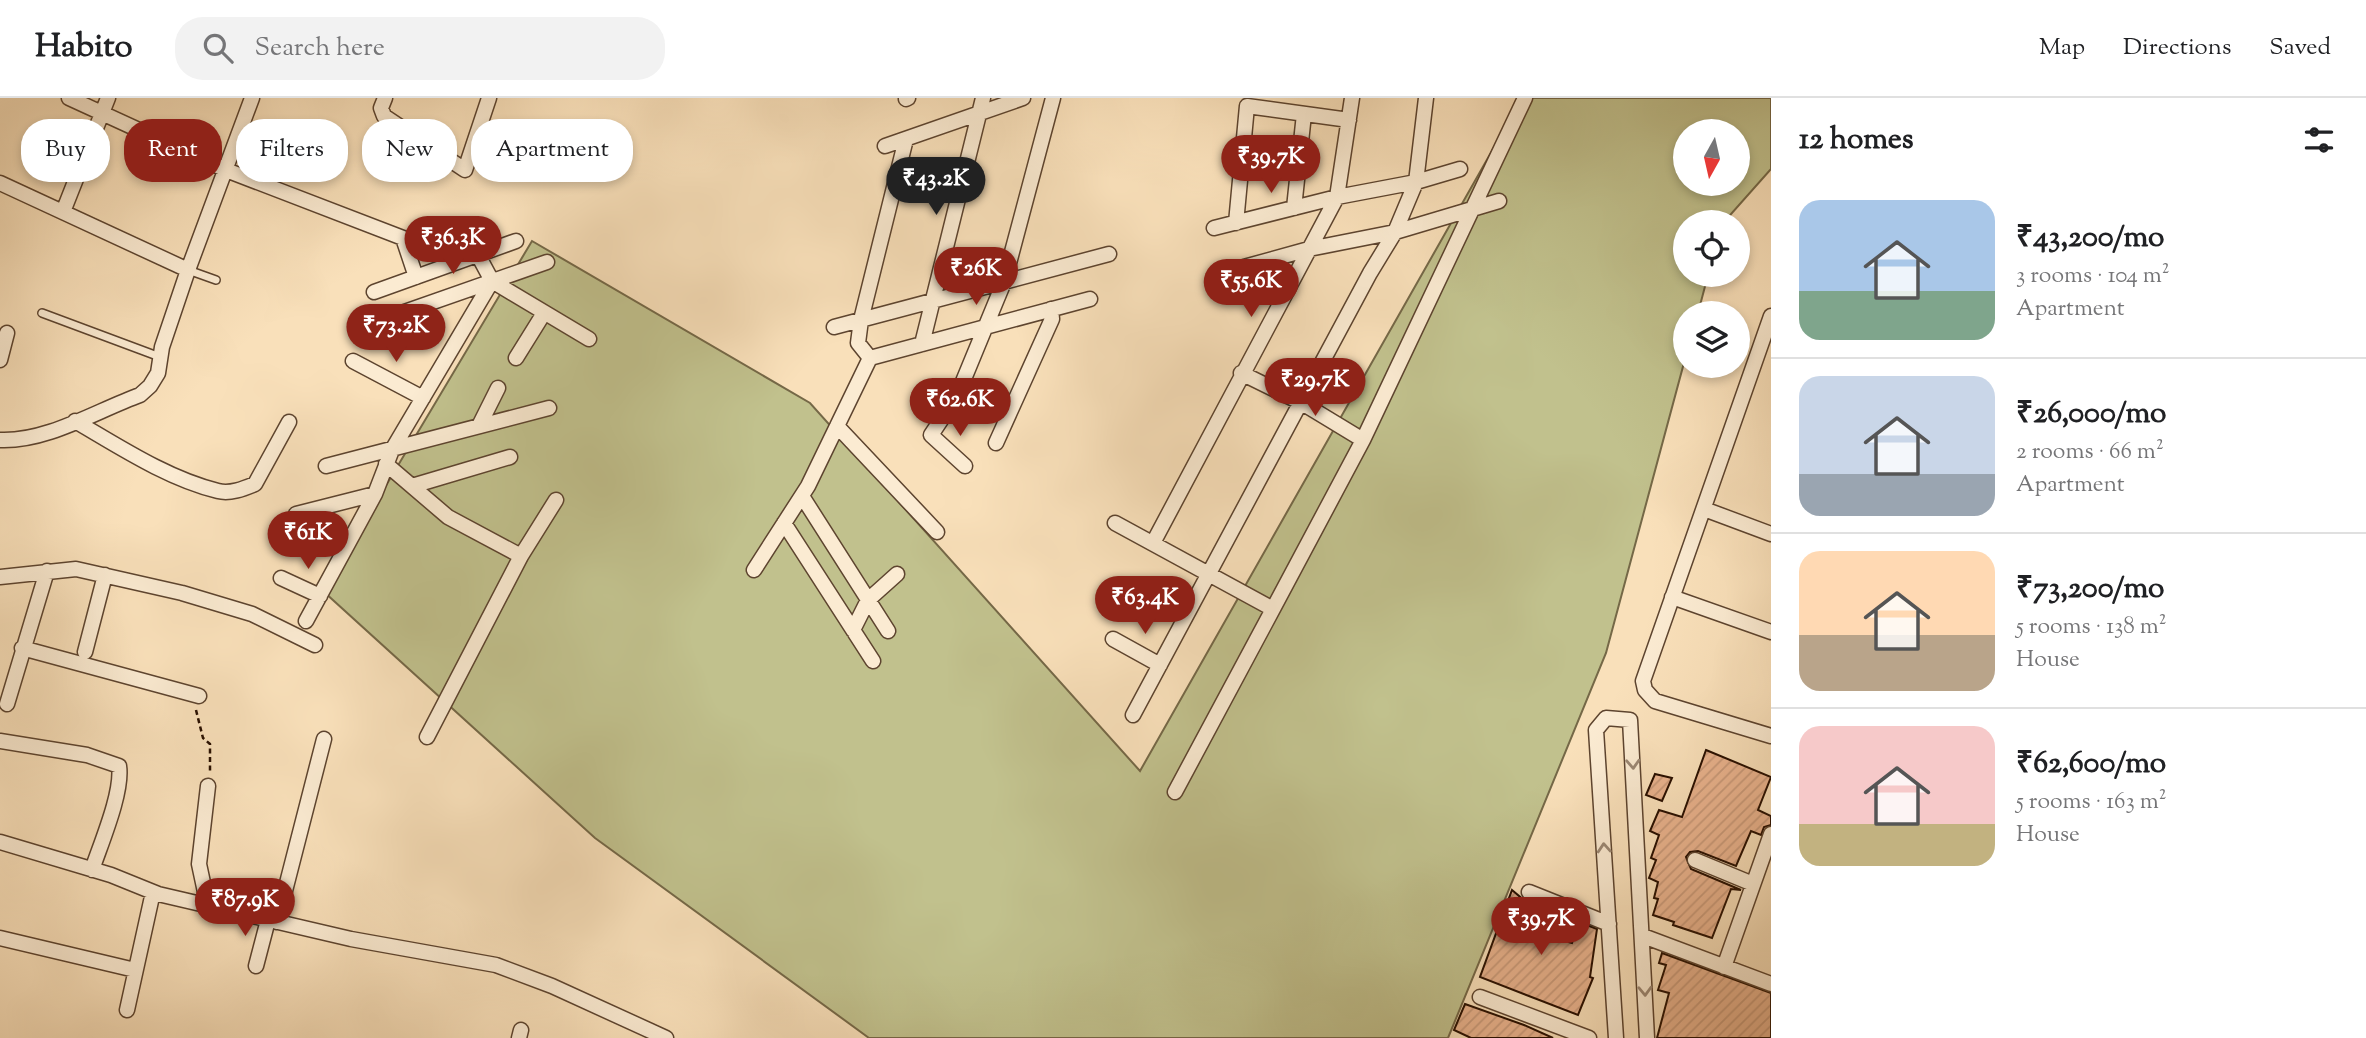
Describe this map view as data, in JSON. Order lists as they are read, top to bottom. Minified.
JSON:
{"north":"bottom","page":{"header":"Habito","search":"Search here","nav":["Map","Directions","Saved"],"heading":"12 homes","chip":["Buy","Rent","Filters","New","Apartment"],"price":["₹39.7K","₹43.2K","₹36.3K","₹26K","₹55.6K","₹73.2K","₹29.7K","₹62.6K","₹61K","₹63.4K","₹87.9K","₹39.7K"],"list":[{"name":"₹43,200/mo","note":"3 rooms · 104 m² · Apartment"},{"name":"₹26,000/mo","note":"2 rooms · 66 m² · Apartment"},{"name":"₹73,200/mo","note":"5 rooms · 138 m² · House"},{"name":"₹62,600/mo","note":"5 rooms · 163 m² · House"}]}}
